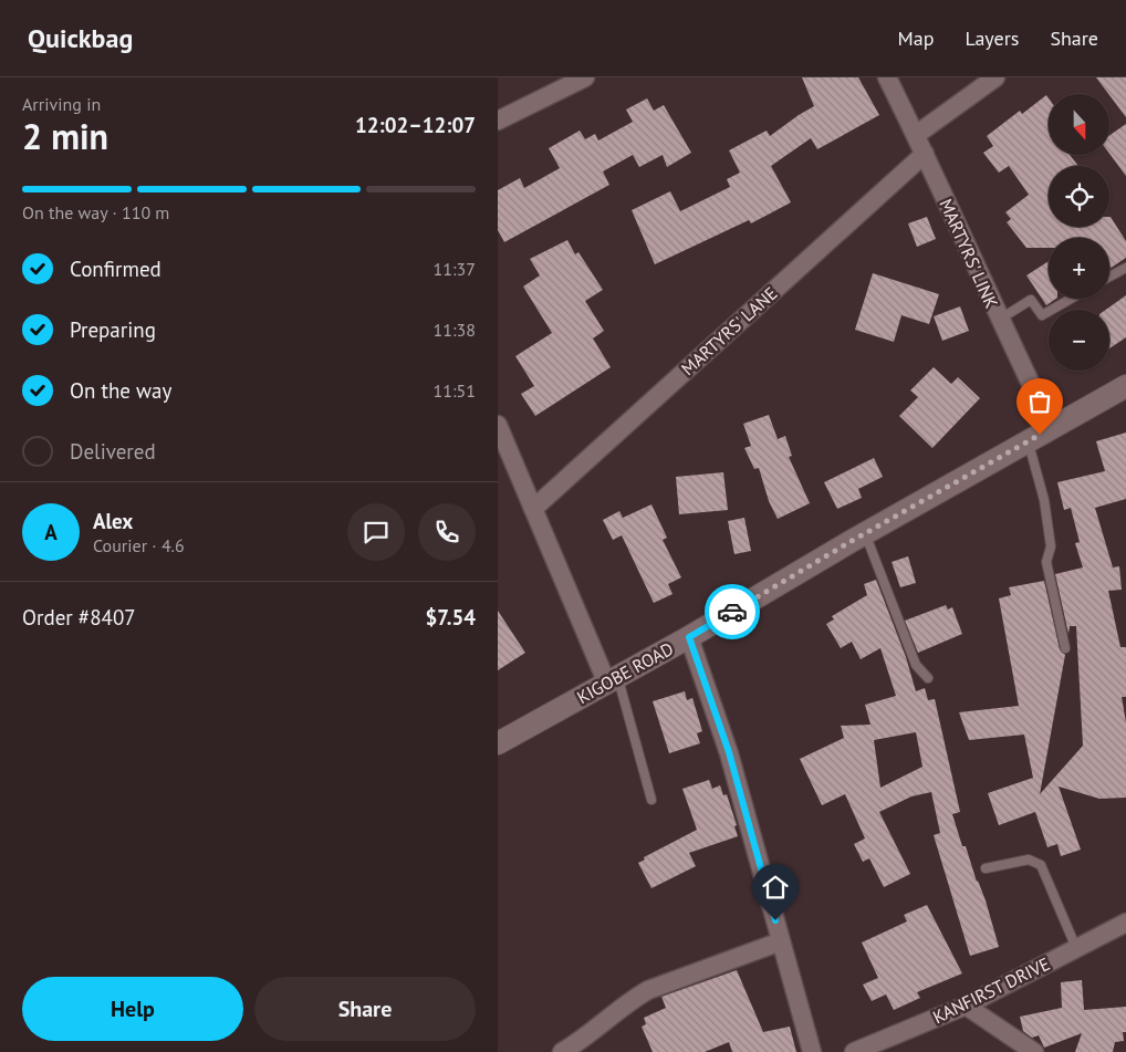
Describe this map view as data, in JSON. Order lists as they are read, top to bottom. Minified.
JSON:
{"streets":{"street":["MARTYRS' LINK","MARTYRS' LANE","KIGOBE ROAD","KANFIRST DRIVE"]},"crossings":[["MARTYRS' LINK","MARTYRS' LANE"],["MARTYRS' LINK","KIGOBE ROAD"]],"north":"bottom","page":{"header":"Quickbag","nav":["Map","Layers","Share"],"heading":["2 min","Arriving in","12:02–12:07"],"panel":["Alex","Courier · 4.6","Order #8407","$7.54"],"map_buttons":["+","−"],"bar":"On the way · 110 m","list":[["Confirmed","11:37"],["Preparing","11:38"],["On the way","11:51"],"Delivered"],"round":"A","buttons":["Help","Share"]}}
